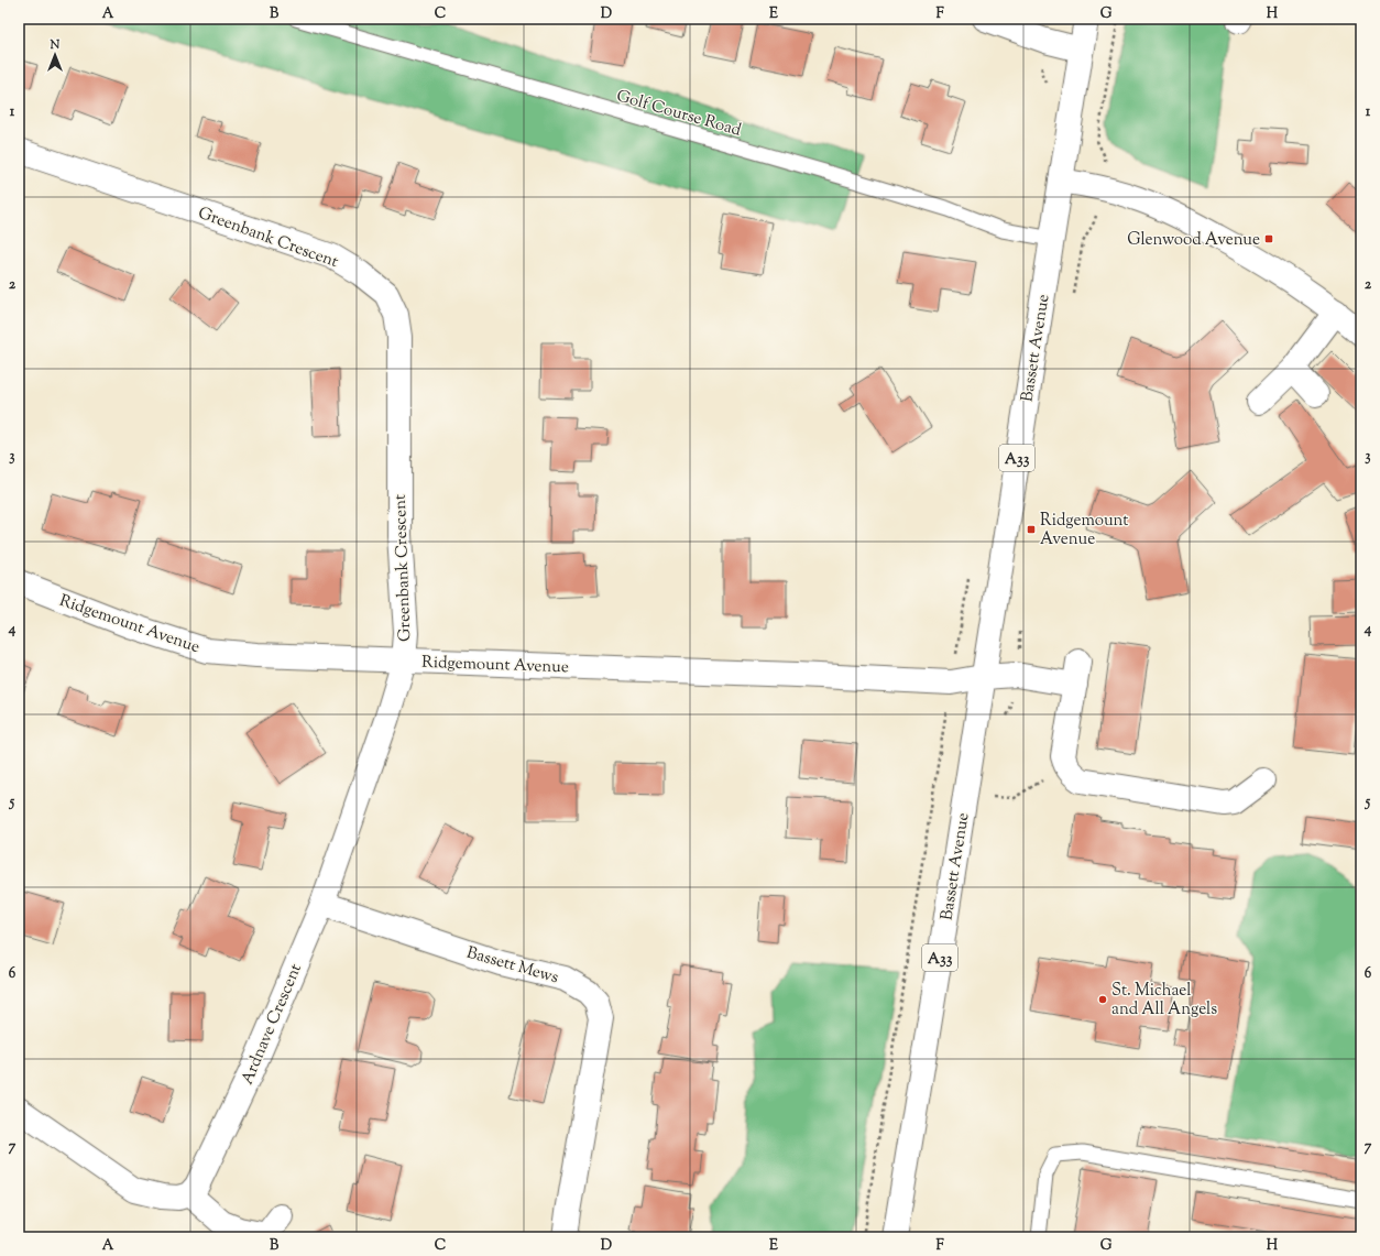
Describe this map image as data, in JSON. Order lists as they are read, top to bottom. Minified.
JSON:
{"streets":{"street":["Greenbank Crescent","Bassett Avenue","A33","Ridgemount Avenue","Bassett Mews","Ardnave Crescent"],"lane":["Golf Course Road"]},"crossings":[["Golf Course Road","Bassett Avenue"],["Greenbank Crescent","Ridgemount Avenue"],["Greenbank Crescent","Ardnave Crescent"],["Bassett Avenue","Ridgemount Avenue"],["Ridgemount Avenue","Ardnave Crescent"],["Bassett Mews","Ardnave Crescent"]],"places":{"transit":["Glenwood Avenue","Ridgemount Avenue"],"other":["St. Michael and All Angels"]},"north":"top","grid":{"columns":["A","B","C","D","E","F","G","H"],"rows":["1","2","3","4","5","6","7"]}}
